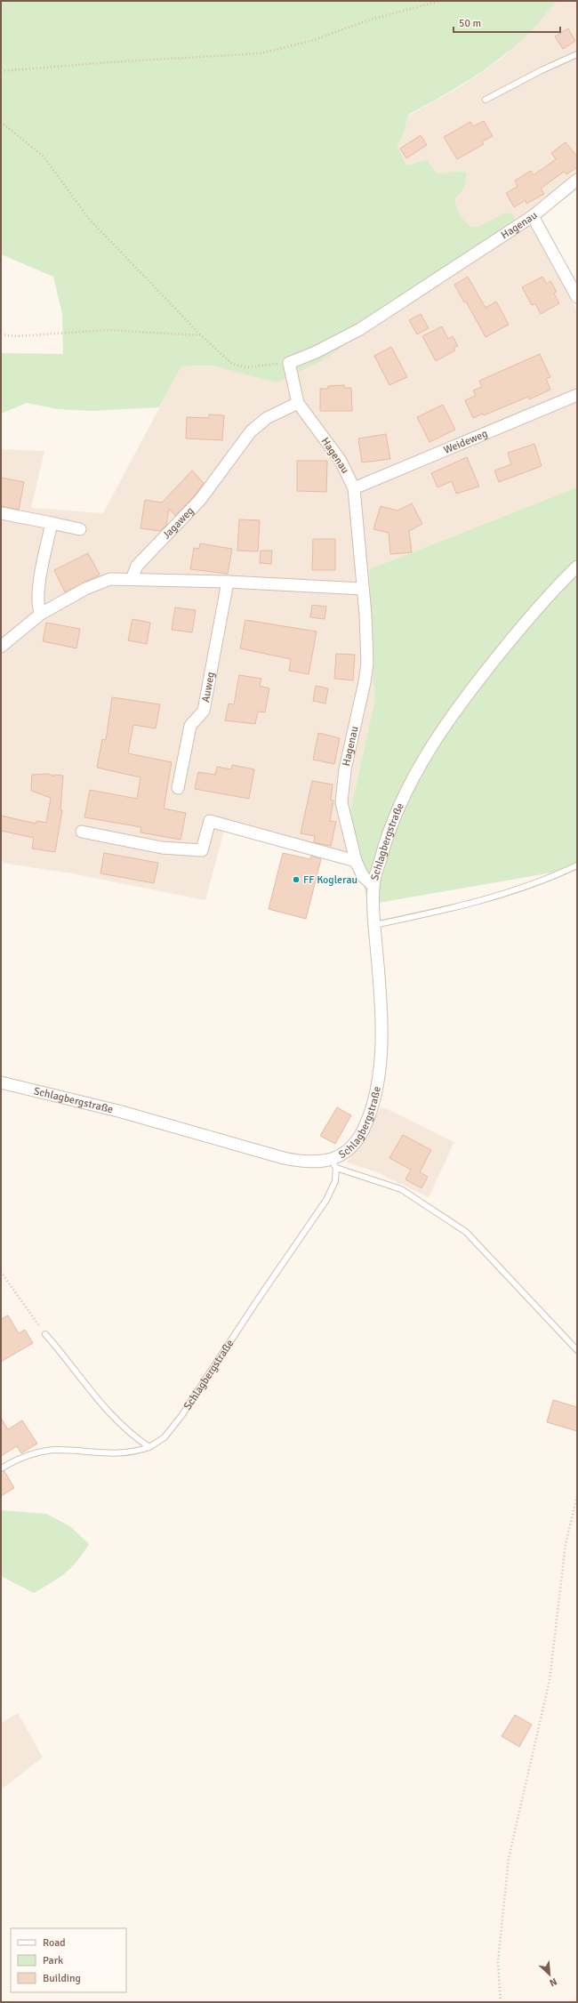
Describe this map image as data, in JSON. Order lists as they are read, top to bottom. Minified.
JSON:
{"streets":{"street":["Hagenau","Weideweg","Jagaweg","Auweg","Schlagbergstraße"]},"crossings":[["Hagenau","Weideweg"],["Hagenau","Jagaweg"],["Hagenau","Schlagbergstraße"]],"places":["FF Koglerau"],"legend":["Road","Park","Building"],"scale_bar":"50 m","north":"bottom right"}
